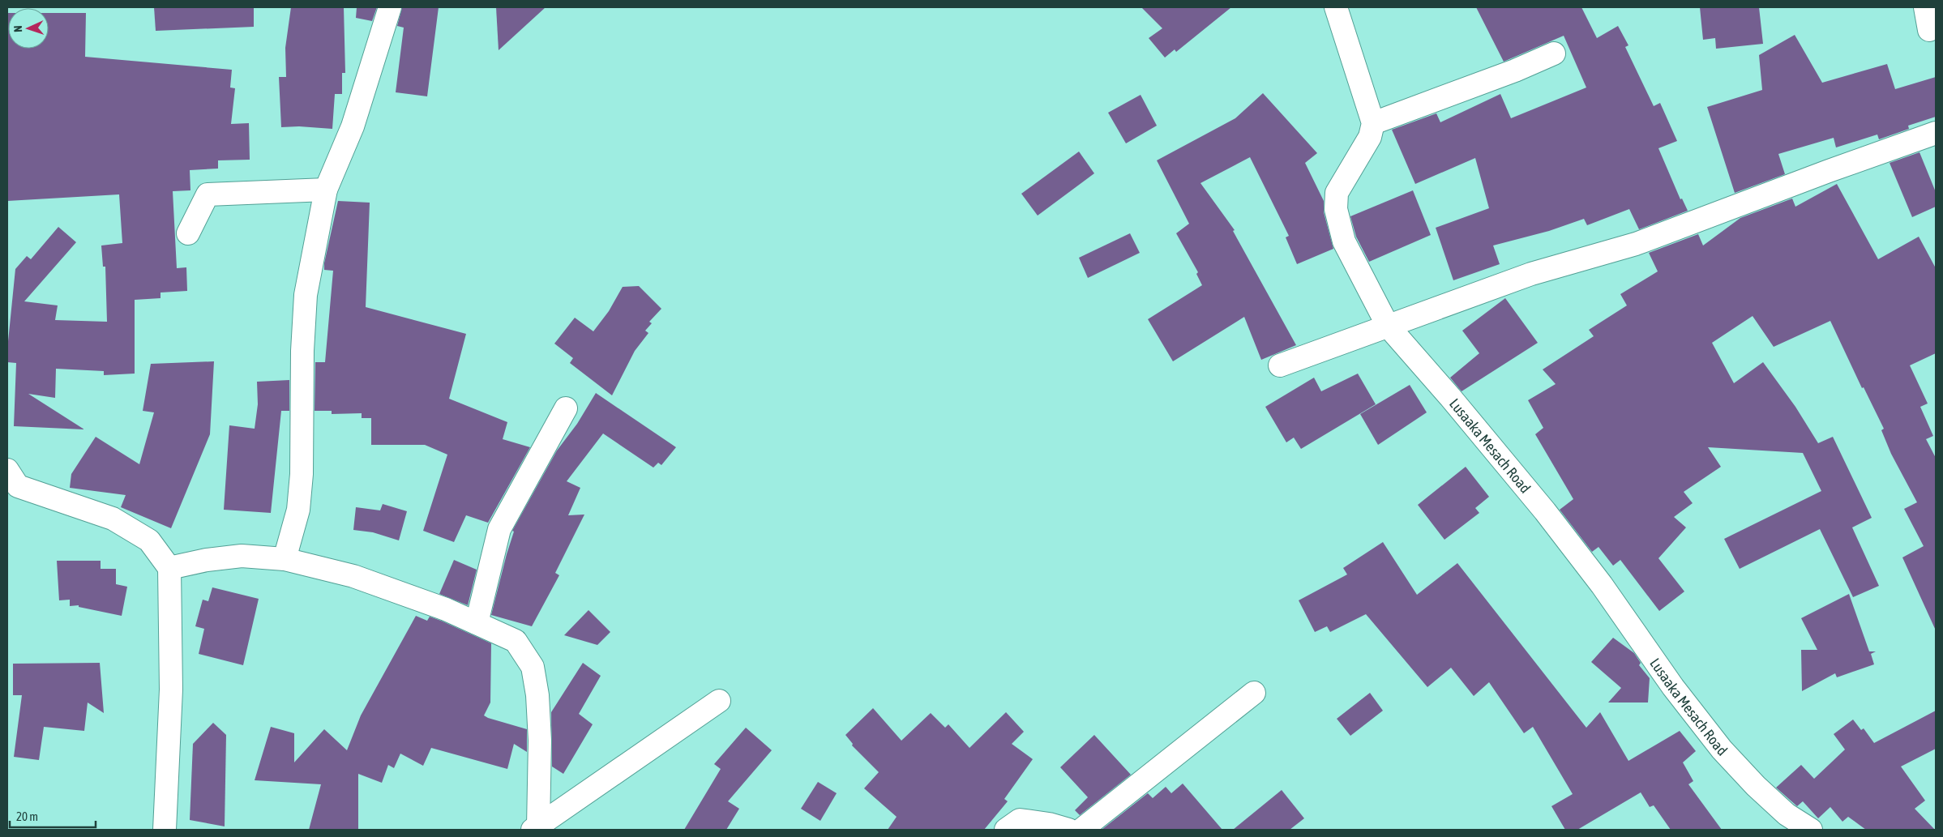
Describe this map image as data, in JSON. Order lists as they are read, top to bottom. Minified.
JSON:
{"streets":{"street":["Lusaaka Mesach Road"]},"scale_bar":"20 m","north":"left"}
